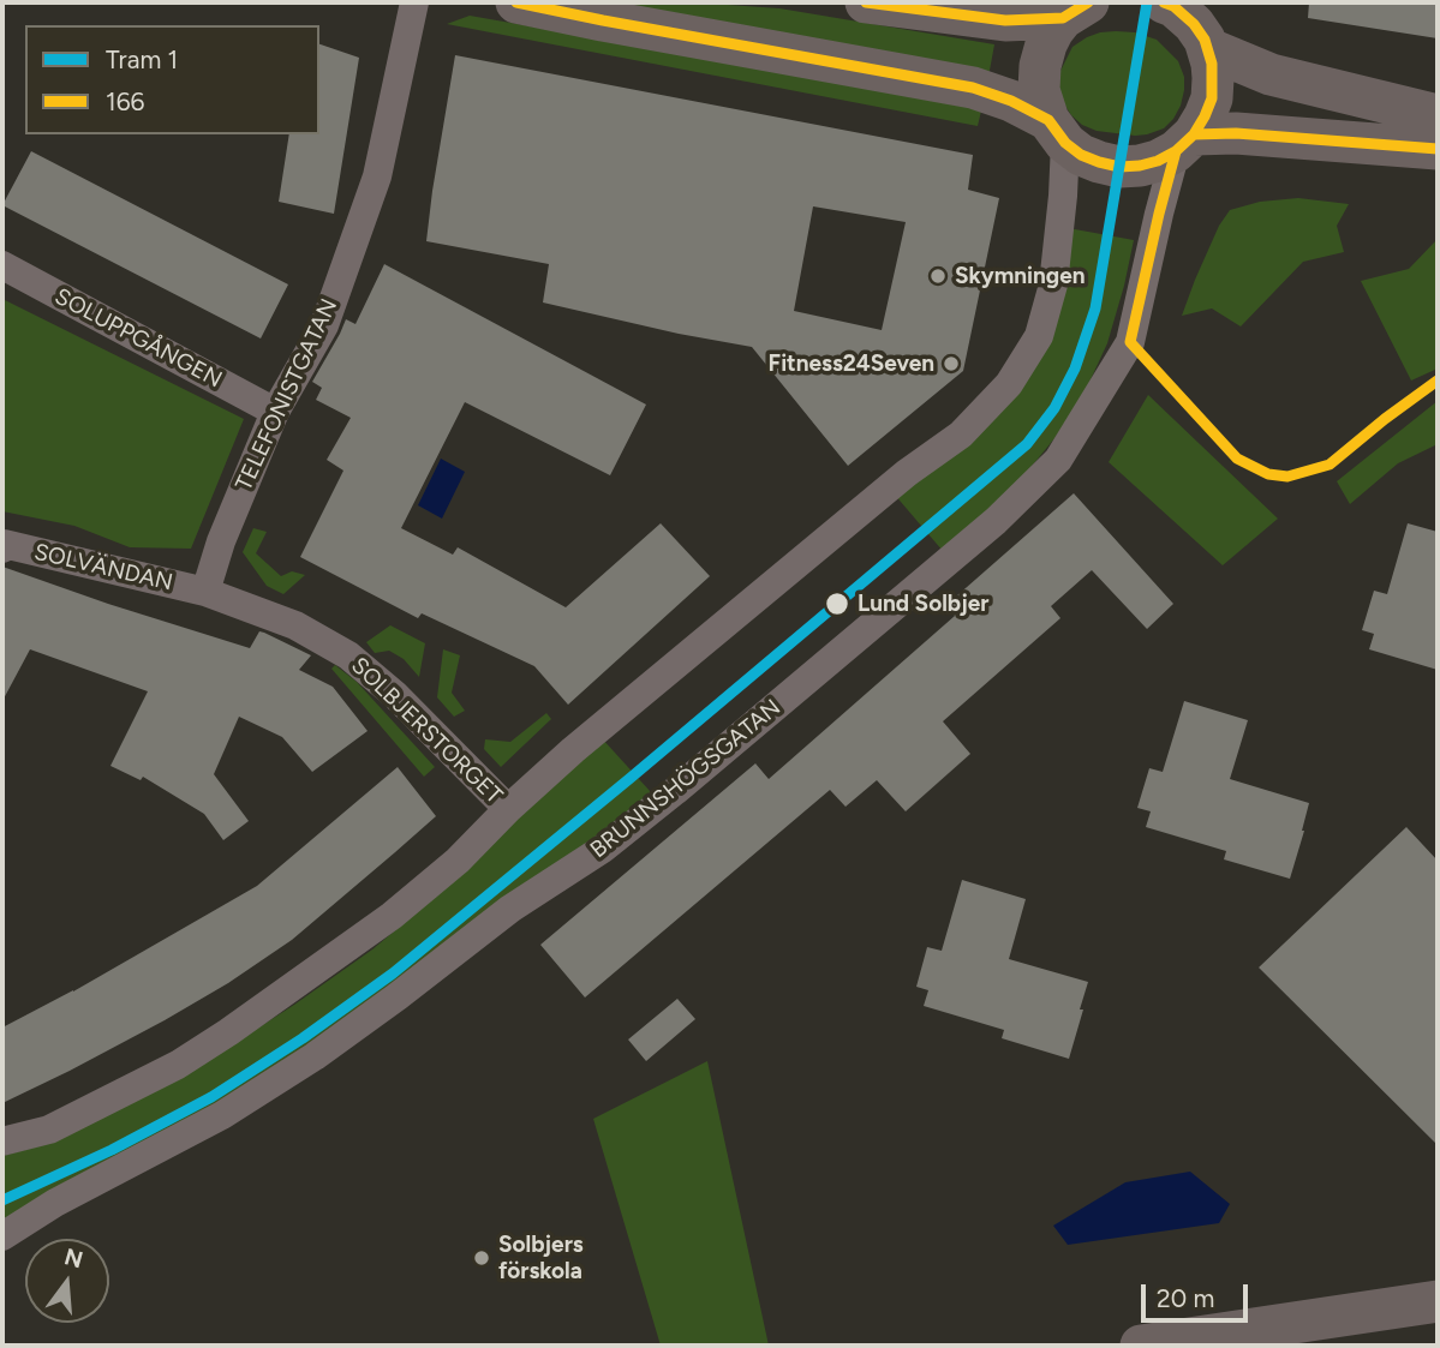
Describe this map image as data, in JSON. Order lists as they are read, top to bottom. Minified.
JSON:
{"streets":{"street":["SOLUPPGÅNGEN","TELEFONISTGATAN","SOLVÄNDAN","SOLBJERSTORGET","BRUNNSHÖGSGATAN"]},"crossings":[["SOLUPPGÅNGEN","TELEFONISTGATAN"],["TELEFONISTGATAN","SOLVÄNDAN"],["TELEFONISTGATAN","SOLBJERSTORGET"],["SOLVÄNDAN","SOLBJERSTORGET"]],"places":["Skymningen","Fitness24Seven","Lund Solbjer","Solbjers förskola"],"lines":["tram line 1","transit line 166"],"legend":["Tram 1","166"],"scale_bar":"20 m","north":"top"}
